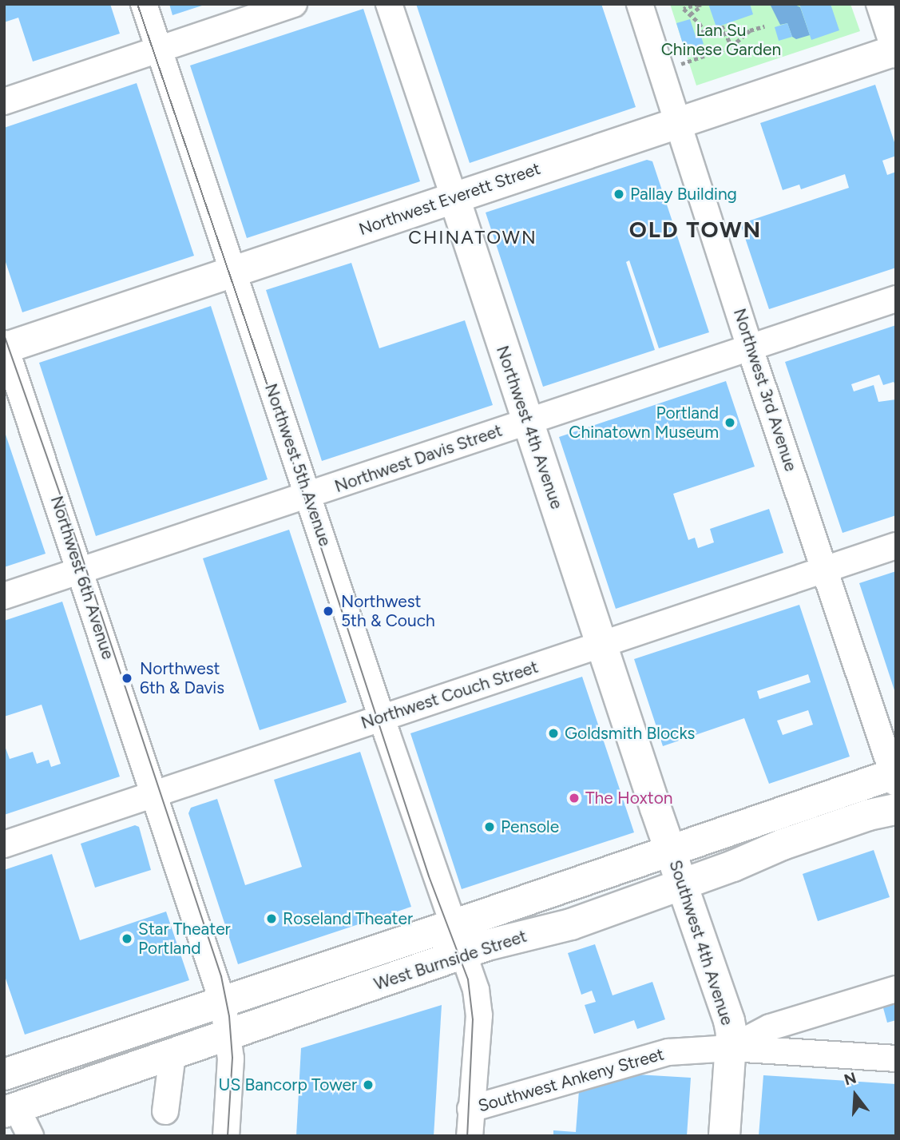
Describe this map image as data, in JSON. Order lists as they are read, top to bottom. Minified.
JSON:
{"streets":{"main road":["Northwest Everett Street","Northwest 4th Avenue","Southwest 4th Avenue","West Burnside Street"],"street":["Northwest 3rd Avenue","Northwest Davis Street","Northwest 5th Avenue","Northwest 6th Avenue","Northwest Couch Street","Southwest Ankeny Street"]},"crossings":[["Northwest Everett Street","Northwest 3rd Avenue"],["Northwest Everett Street","Northwest 4th Avenue"],["Northwest Everett Street","Northwest 5th Avenue"],["Northwest Everett Street","Northwest 6th Avenue"],["Northwest 3rd Avenue","Northwest Davis Street"],["Northwest 3rd Avenue","Northwest Couch Street"],["Northwest 3rd Avenue","West Burnside Street"],["Northwest 4th Avenue","Northwest Davis Street"],["Northwest 4th Avenue","Northwest Couch Street"],["Northwest 4th Avenue","Southwest 4th Avenue"],["Northwest 4th Avenue","West Burnside Street"],["Northwest Davis Street","Northwest 5th Avenue"],["Northwest Davis Street","Northwest 6th Avenue"],["Northwest 5th Avenue","Northwest Couch Street"],["Northwest 5th Avenue","West Burnside Street"],["Northwest 5th Avenue","Southwest Ankeny Street"],["Northwest 6th Avenue","Northwest Couch Street"],["Northwest 6th Avenue","West Burnside Street"],["Southwest 4th Avenue","West Burnside Street"],["Southwest 4th Avenue","Southwest Ankeny Street"]],"districts":["OLD TOWN","CHINATOWN"],"parks":["Lan Su Chinese Garden"],"places":["Pallay Building","Portland Chinatown Museum","Northwest 5th & Couch","Northwest 6th & Davis","Goldsmith Blocks","The Hoxton","Pensole","Roseland Theater","Star Theater Portland","US Bancorp Tower"],"north":"top"}
